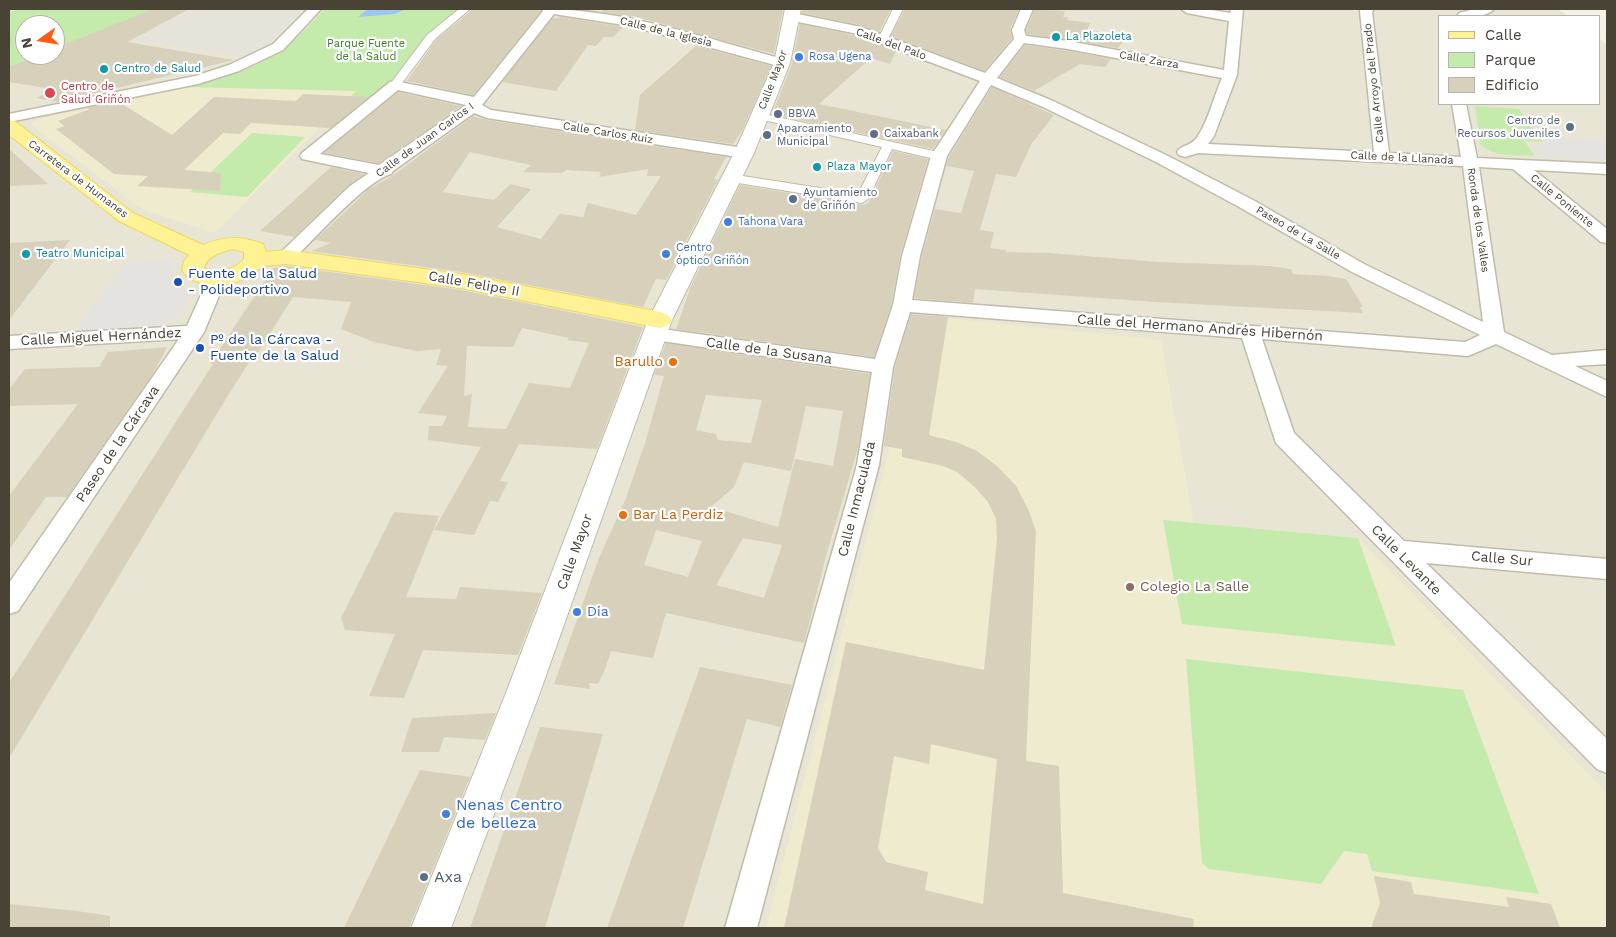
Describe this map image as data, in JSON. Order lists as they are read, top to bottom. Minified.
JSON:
{"streets":{"main road":["Carretera de Humanes","Calle Felipe II"],"street":["Calle de la Iglesia","Calle del Palo","Calle Zarza","Calle Mayor","Calle Arroyo del Prado","Calle Carlos Ruiz","Calle de Juan Carlos I","Calle de la Llanada","Calle Poniente","Ronda de los Valles","Paseo de La Salle","Calle del Hermano Andrés Hibernón","Calle Miguel Hernández","Calle de la Susana","Paseo de la Cárcava","Calle Inmaculada","Calle Sur","Calle Levante"]},"crossings":[["Calle de la Iglesia","Calle Mayor"],["Calle de la Iglesia","Calle de Juan Carlos I"],["Calle del Palo","Calle Mayor"],["Calle del Palo","Paseo de La Salle"],["Calle del Palo","Calle Inmaculada"],["Calle Zarza","Calle Inmaculada"],["Calle Mayor","Calle Carlos Ruiz"],["Calle Mayor","Calle Felipe II"],["Calle Mayor","Calle de la Susana"],["Calle Arroyo del Prado","Calle de la Llanada"],["Calle Carlos Ruiz","Calle de Juan Carlos I"],["Calle de Juan Carlos I","Calle Felipe II"],["Calle de la Llanada","Calle Poniente"],["Calle de la Llanada","Ronda de los Valles"],["Ronda de los Valles","Paseo de La Salle"],["Ronda de los Valles","Calle del Hermano Andrés Hibernón"],["Paseo de La Salle","Calle del Hermano Andrés Hibernón"],["Paseo de La Salle","Calle Inmaculada"],["Calle Felipe II","Calle de la Susana"],["Calle del Hermano Andrés Hibernón","Calle Inmaculada"],["Calle del Hermano Andrés Hibernón","Calle Levante"],["Calle Miguel Hernández","Paseo de la Cárcava"],["Calle de la Susana","Calle Inmaculada"],["Calle Sur","Calle Levante"]],"parks":["Parque Fuente de la Salud"],"places":["La Plazoleta","Rosa Ugena","Centro de Salud","Centro de Salud Griñón","BBVA","Centro de Recursos Juveniles","Caixabank","Aparcamiento Municipal","Plaza Mayor","Ayuntamiento de Griñón","Tahona Vara","Teatro Municipal","Centro óptico Griñón","Fuente de la Salud - Polideportivo","Pº de la Cárcava - Fuente de la Salud","Barullo","Bar La Perdiz","Colegio La Salle","Dia","Nenas Centro de belleza","Axa"],"legend":["Calle","Parque","Edificio"],"north":"left"}
